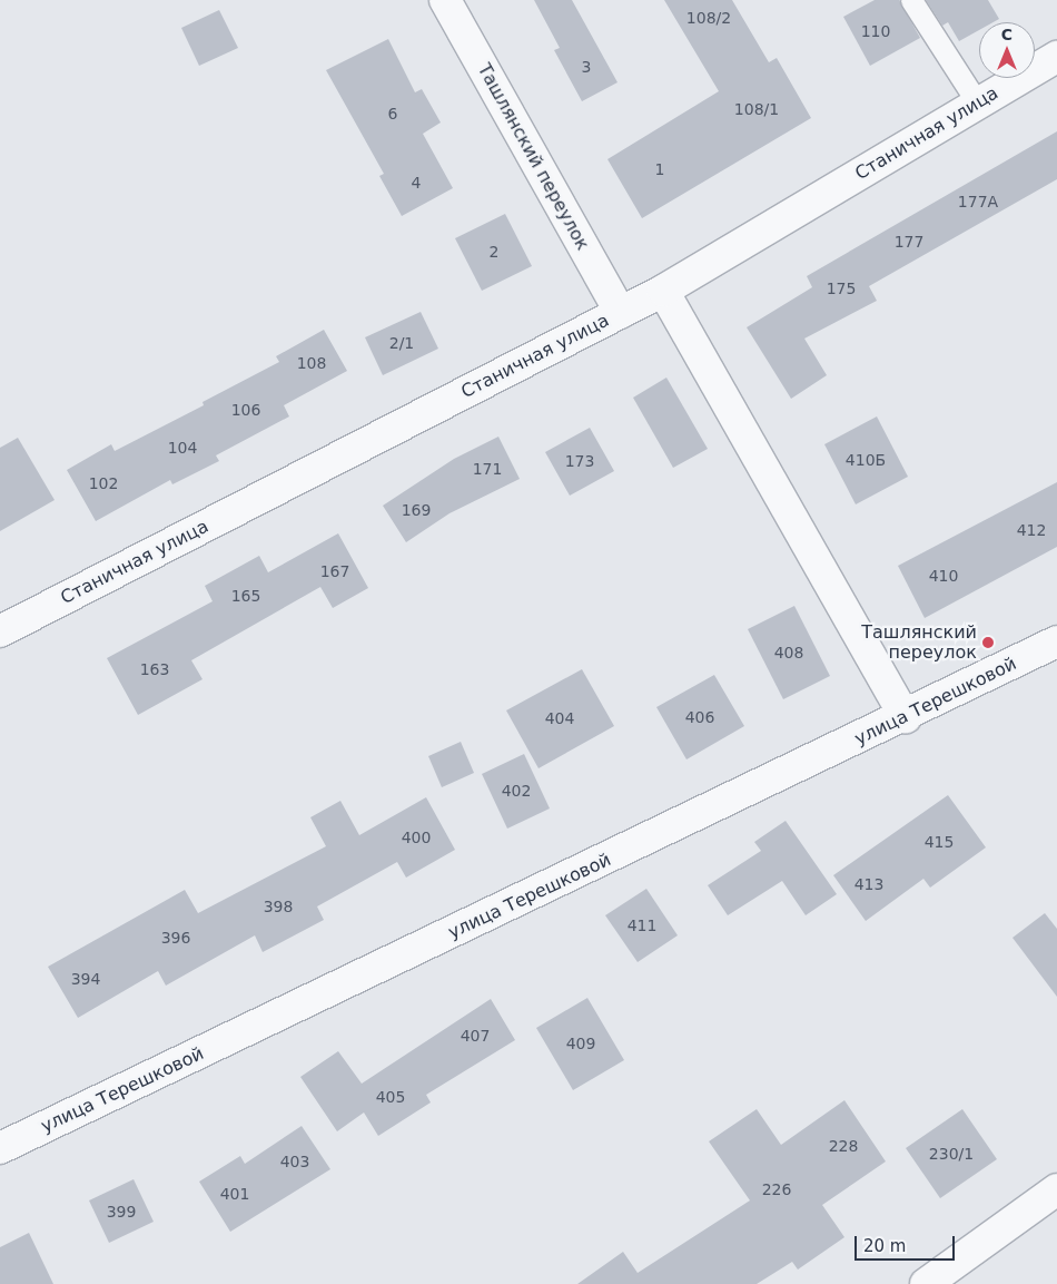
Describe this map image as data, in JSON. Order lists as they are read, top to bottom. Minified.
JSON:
{"streets":{"street":["Станичная улица","Ташлянский переулок","улица Терешковой"]},"crossings":[["Станичная улица","Ташлянский переулок"]],"places":["Ташлянский переулок"],"house_numbers":["108/2","110","3","108/1","6","1","4","177А","177","2","175","2/1","108","106","104","410Б","173","171","102","169","412","167","410","165","408","163","406","404","402","400","415","413","398","411","396","394","407","409","405","228","230/1","403","226","401","399"],"scale_bar":"20 m","north":"top"}
